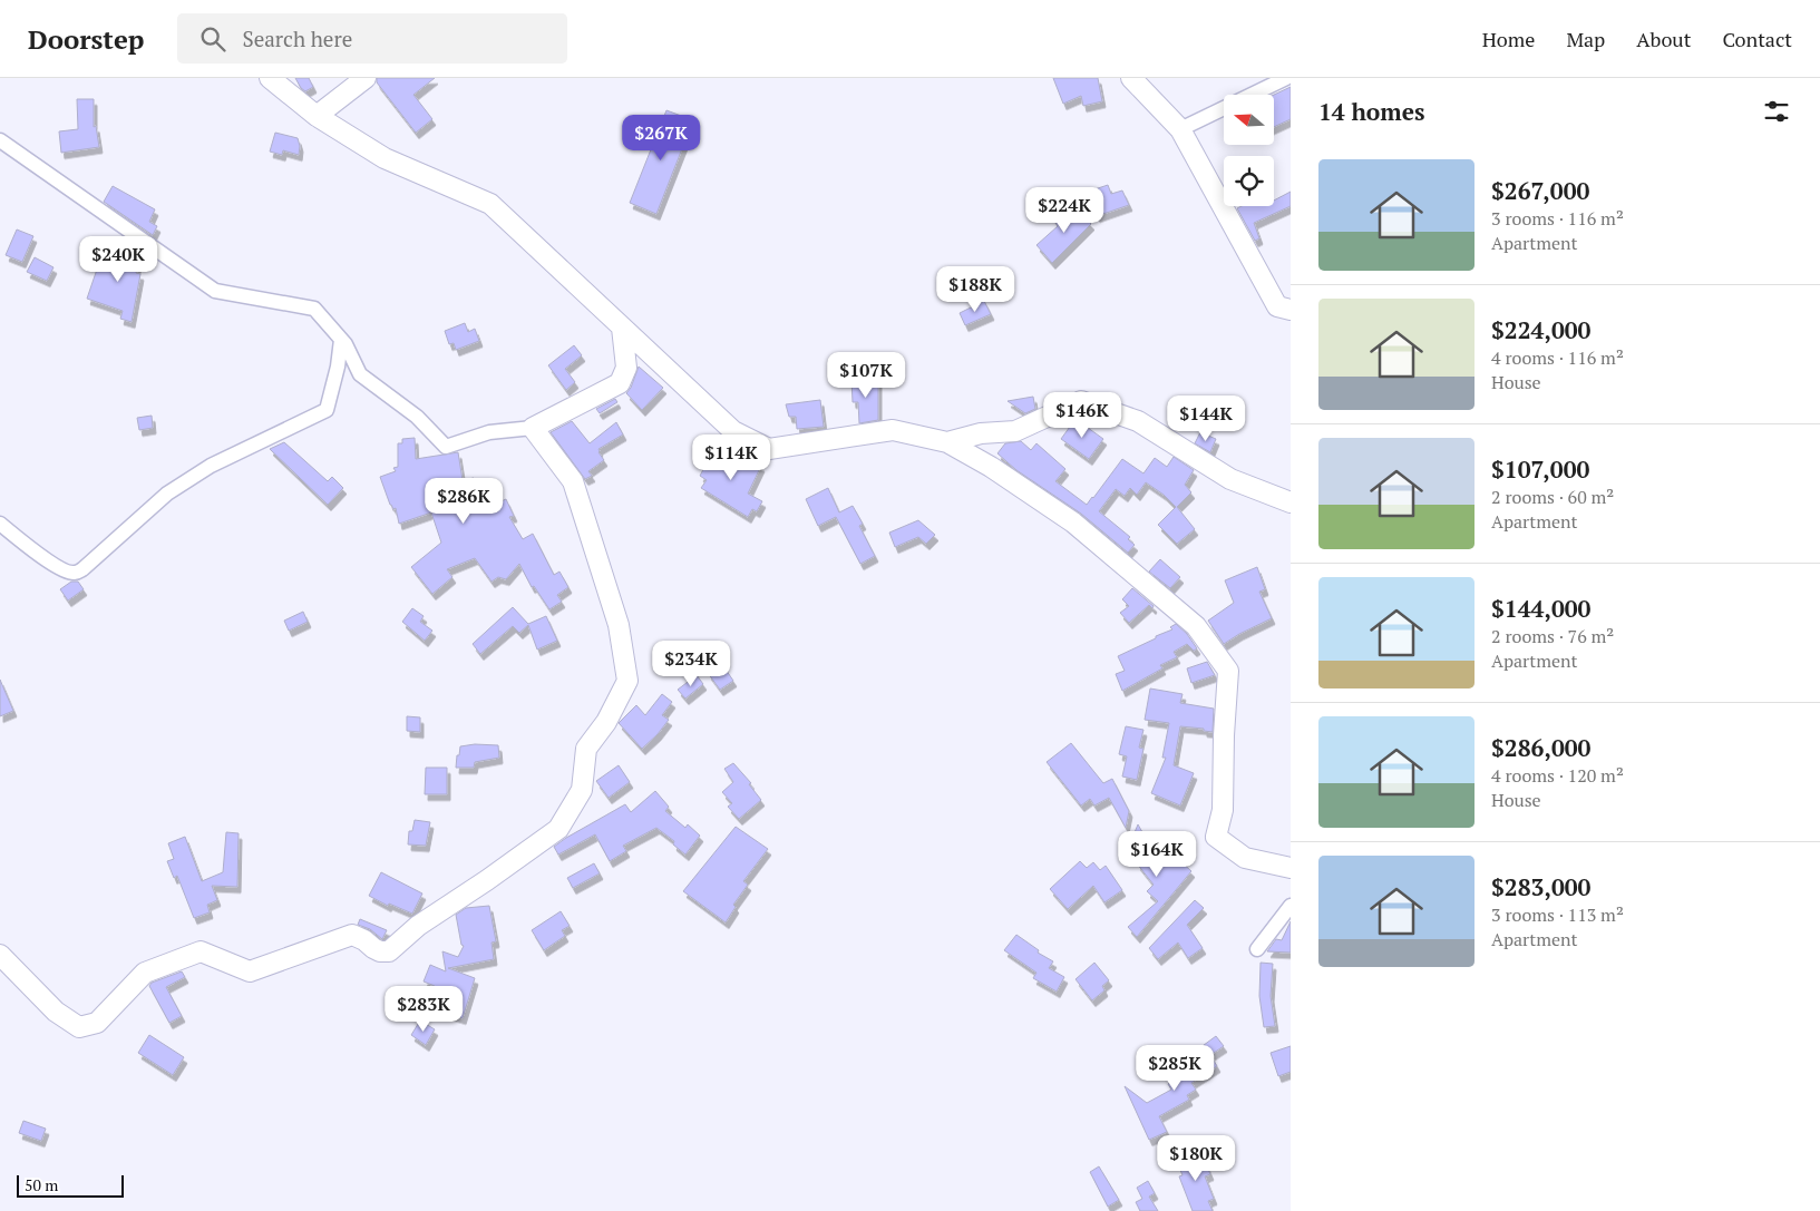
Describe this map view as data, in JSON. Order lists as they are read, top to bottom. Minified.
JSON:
{"scale_bar":"50 m","north":"left","page":{"header":"Doorstep","search":"Search here","nav":["Home","Map","About","Contact"],"heading":"14 homes","price":["$267K","$224K","$240K","$188K","$107K","$146K","$144K","$114K","$286K","$234K","$164K","$283K","$285K","$180K"],"list":[{"name":"$267,000","note":"3 rooms · 116 m² · Apartment"},{"name":"$224,000","note":"4 rooms · 116 m² · House"},{"name":"$107,000","note":"2 rooms · 60 m² · Apartment"},{"name":"$144,000","note":"2 rooms · 76 m² · Apartment"},{"name":"$286,000","note":"4 rooms · 120 m² · House"},{"name":"$283,000","note":"3 rooms · 113 m² · Apartment"}],"scale":"50 m"}}
